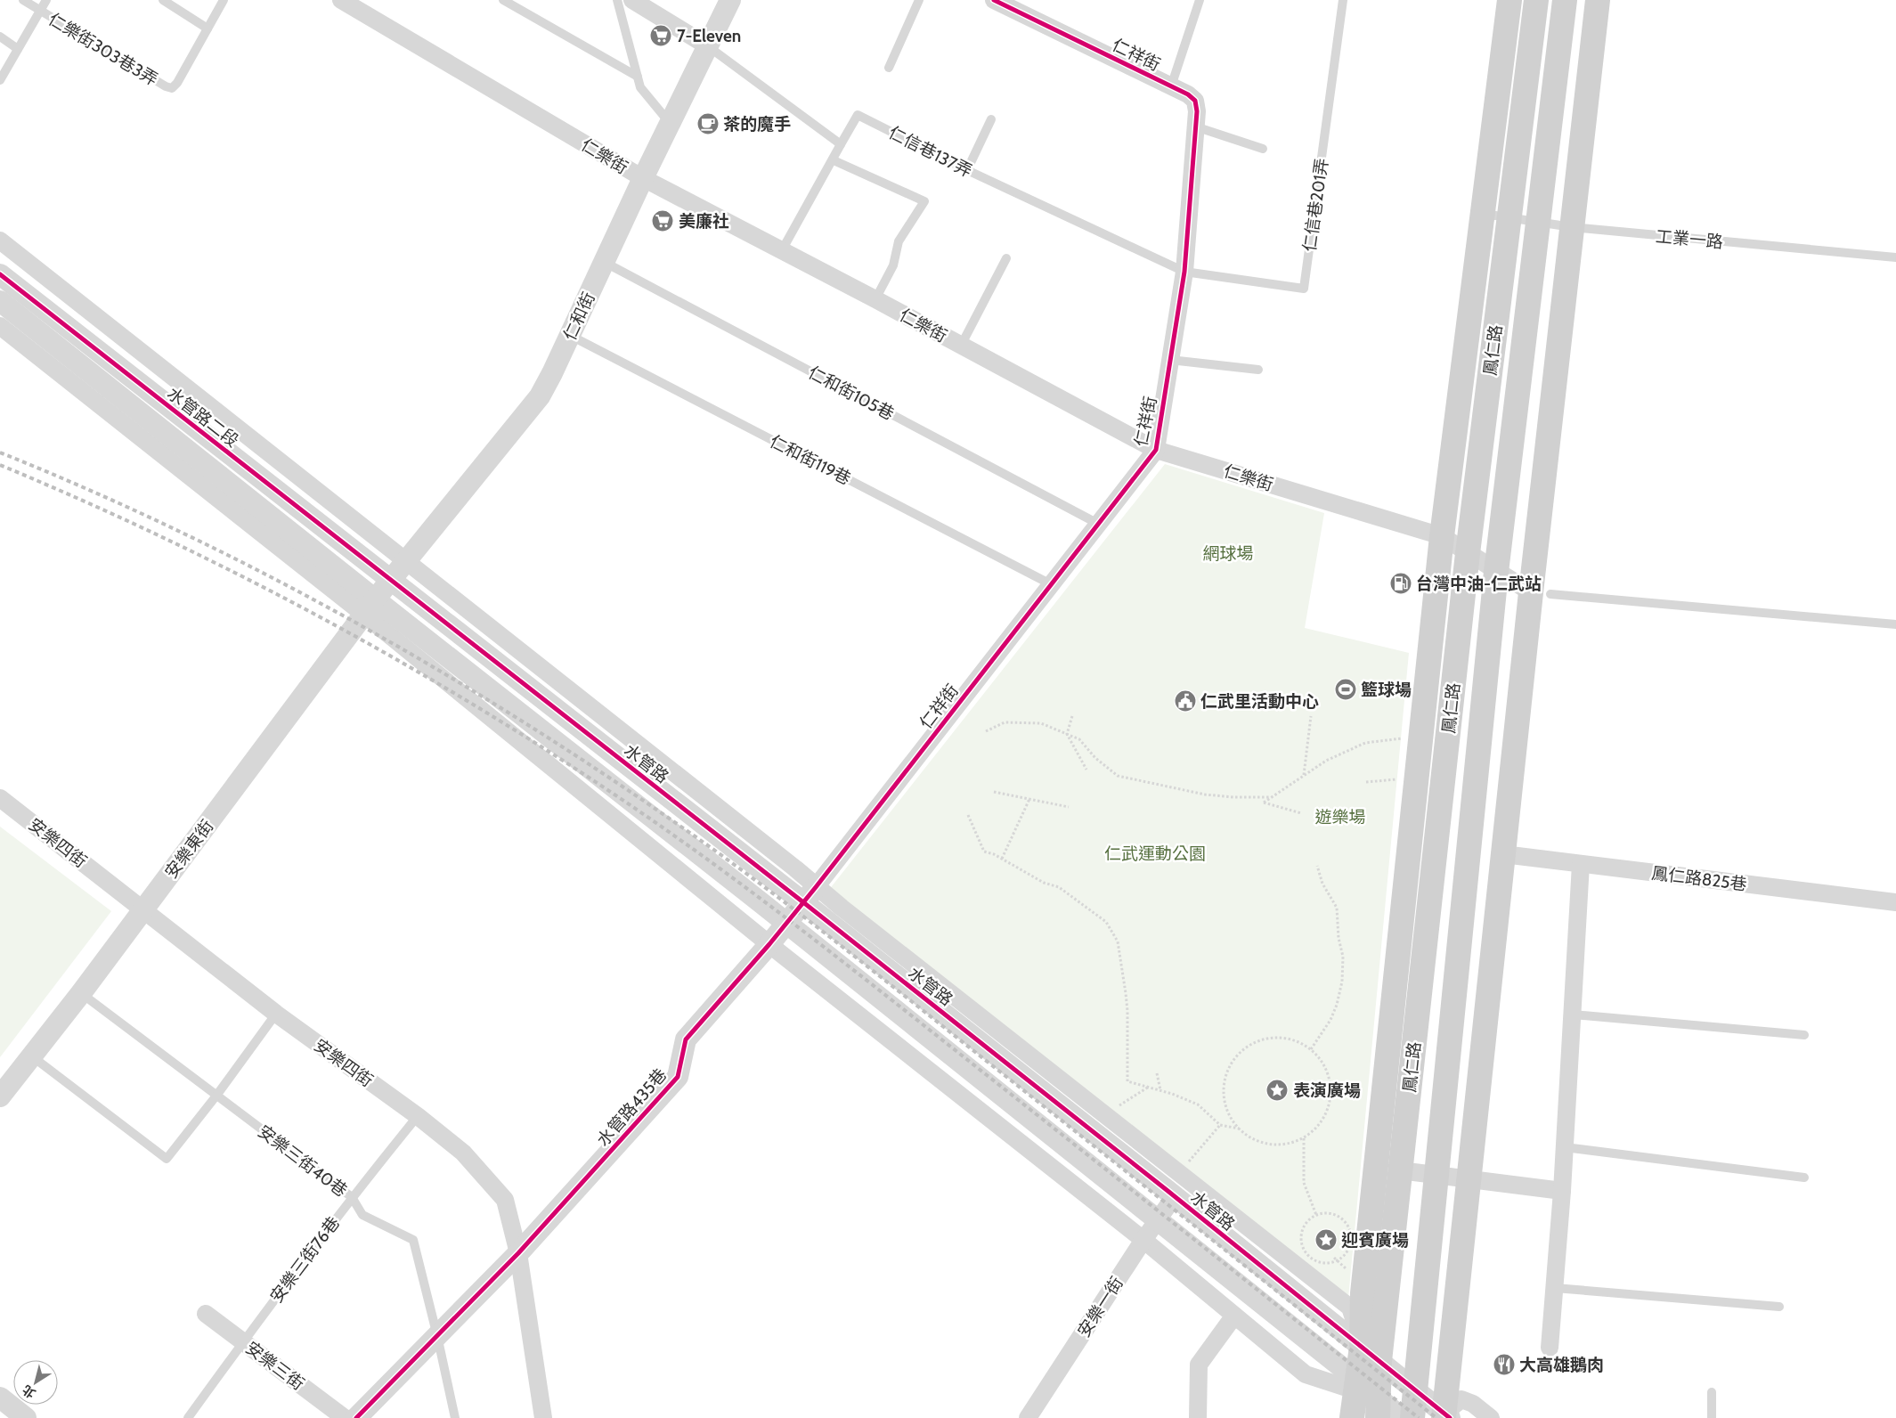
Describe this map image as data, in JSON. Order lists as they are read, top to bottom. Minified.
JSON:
{"streets":{"main road":["鳳仁路"],"street":["仁祥街","仁樂街","仁和街","水管路二段","水管路","安樂四街","安樂東街","鳳仁路825巷","水管路435巷","安樂一街","安樂三街"],"lane":["仁樂街303巷3弄","仁信巷137弄","仁信巷201弄","工業一路","仁和街105巷","仁和街119巷","安樂三街40巷","安樂三街76巷"]},"crossings":[["仁祥街","仁信巷137弄"],["仁祥街","仁樂街"],["仁祥街","仁信巷201弄"],["仁祥街","仁和街105巷"],["仁祥街","仁和街119巷"],["仁祥街","水管路"],["仁祥街","水管路435巷"],["仁信巷137弄","仁信巷201弄"],["仁樂街","仁和街"],["仁樂街","鳳仁路"],["工業一路","鳳仁路"],["仁和街","仁和街105巷"],["仁和街","水管路二段"],["仁和街","仁和街119巷"],["仁和街","水管路"],["仁和街","安樂東街"],["鳳仁路","水管路"],["水管路二段","水管路"],["水管路","水管路435巷"],["水管路","安樂一街"],["安樂四街","安樂東街"],["安樂四街","水管路435巷"],["安樂四街","安樂三街76巷"],["安樂東街","安樂三街40巷"],["水管路435巷","安樂三街40巷"],["安樂三街40巷","安樂三街76巷"],["安樂三街76巷","安樂三街"]],"parks":["網球場","遊樂場","仁武運動公園"],"places":{"supermarket":["7-Eleven","美廉社"],"cafe":["茶的魔手"],"fuel station":["台灣中油-仁武站"],"sports":["籃球場"],"public building":["仁武里活動中心"],"place":["表演廣場","迎賓廣場"],"restaurant":["大高雄鵝肉"]},"north":"bottom left"}
